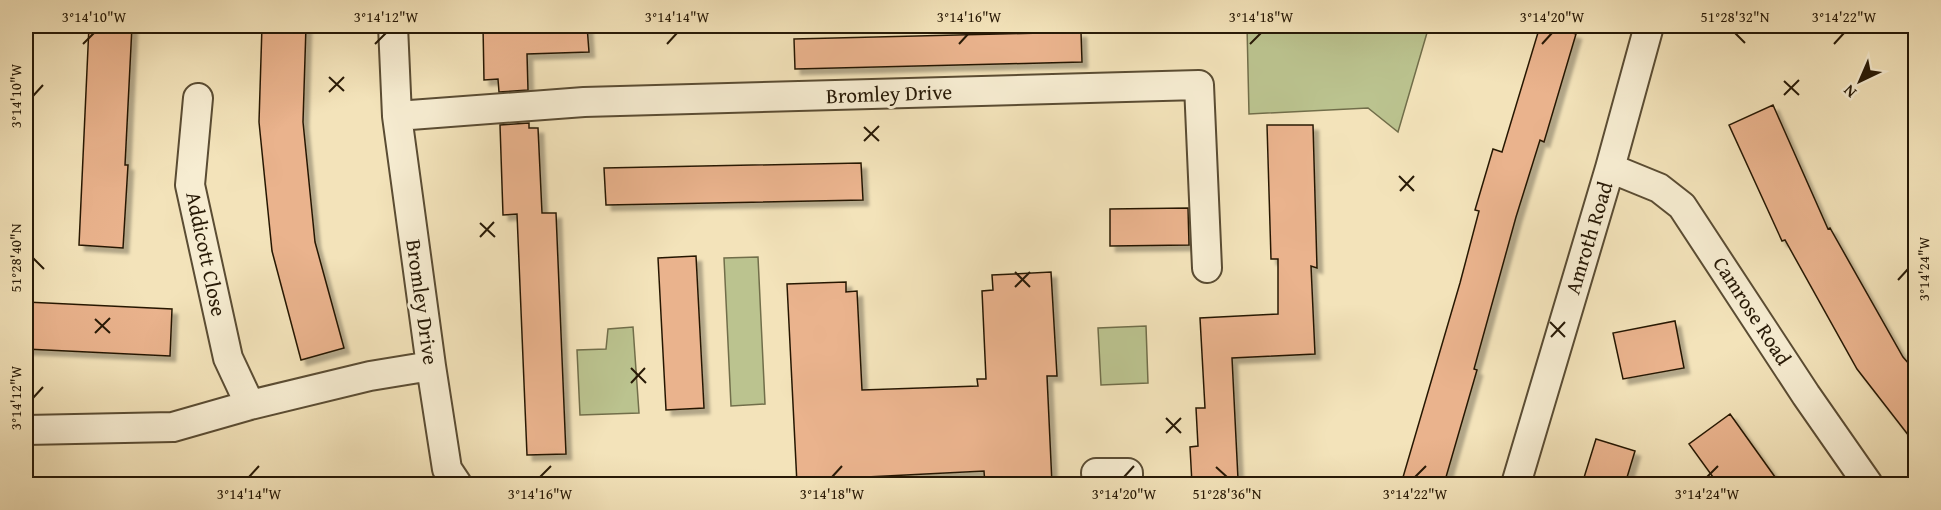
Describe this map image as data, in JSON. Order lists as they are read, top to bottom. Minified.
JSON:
{"streets":{"street":["Bromley Drive","Amroth Road","Addicott Close","Camrose Road"]},"crossings":[["Amroth Road","Camrose Road"]],"north":"bottom left","coordinates":["3°14'10\"W","3°14'12\"W","3°14'14\"W","3°14'16\"W","3°14'18\"W","3°14'20\"W","51°28'32\"N","3°14'22\"W","51°28'40\"N","3°14'24\"W","51°28'36\"N"]}
